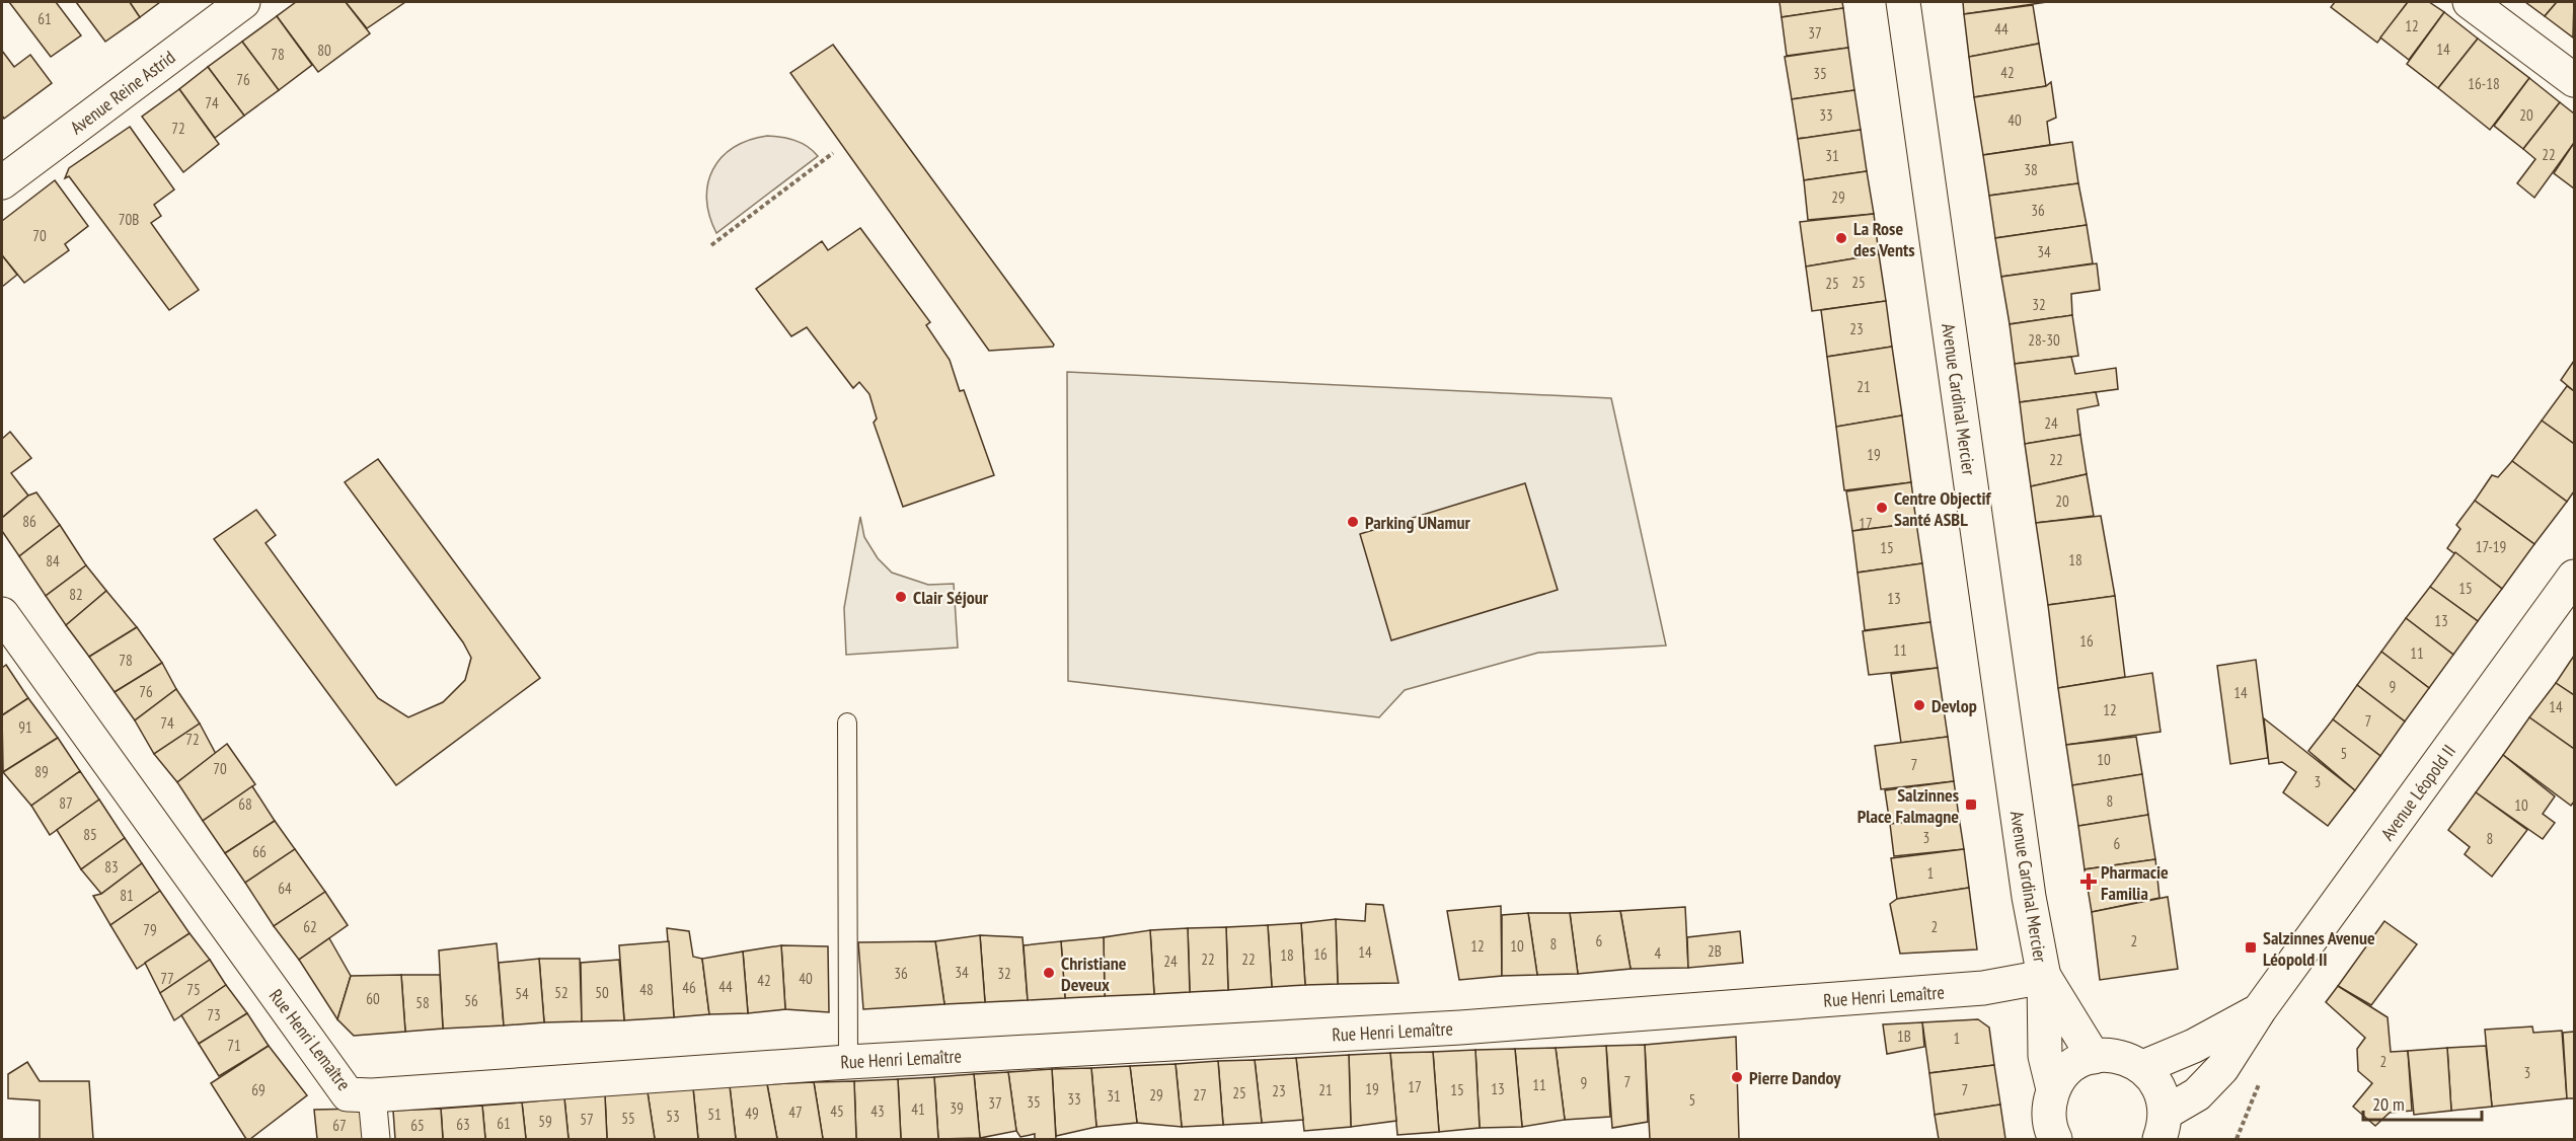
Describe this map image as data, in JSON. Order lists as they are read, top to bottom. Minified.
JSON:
{"streets":{"main road":["Avenue Reine Astrid","Avenue Cardinal Mercier","Avenue Léopold II","Rue Henri Lemaître"]},"crossings":[["Avenue Cardinal Mercier","Rue Henri Lemaître"]],"places":{"other":["La Rose des Vents","Centre Objectif Santé ASBL","Parking UNamur","Clair Séjour","Devlop","Christiane Deveux","Pierre Dandoy"],"transit":["Salzinnes Place Falmagne","Salzinnes Avenue Léopold II"],"health":["Pharmacie Familia"]},"house_numbers":["61","12","44","37","14","80","78","42","35","76","16-18","74","33","20","40","72","22","31","38","29","36","70B","70","34","25","25","32","23","28-30","21","24","19","22","20","86","17","17-19","15","18","84","15","82","13","13","16","11","11","78","9","76","14","14","12","7","74","91","72","5","10","7","70","89","3","8","87","68","10","85","3","8","6","66","83","1","64","81","62","2","79","6","2","8","12","10","2B","14","4","16","18","22","22","24","34","36","32","77","40","42","44","46","75","48","52","50","54","60","56","58","73","1B","1","71","2","3","7","9","11","17","19","13","69","21","15","7","23","25","29","27","31","33","5","35","37","39","41","45","43","47","49","51","53","55","57","59","61","63","67","65"],"scale_bar":"20 m"}
